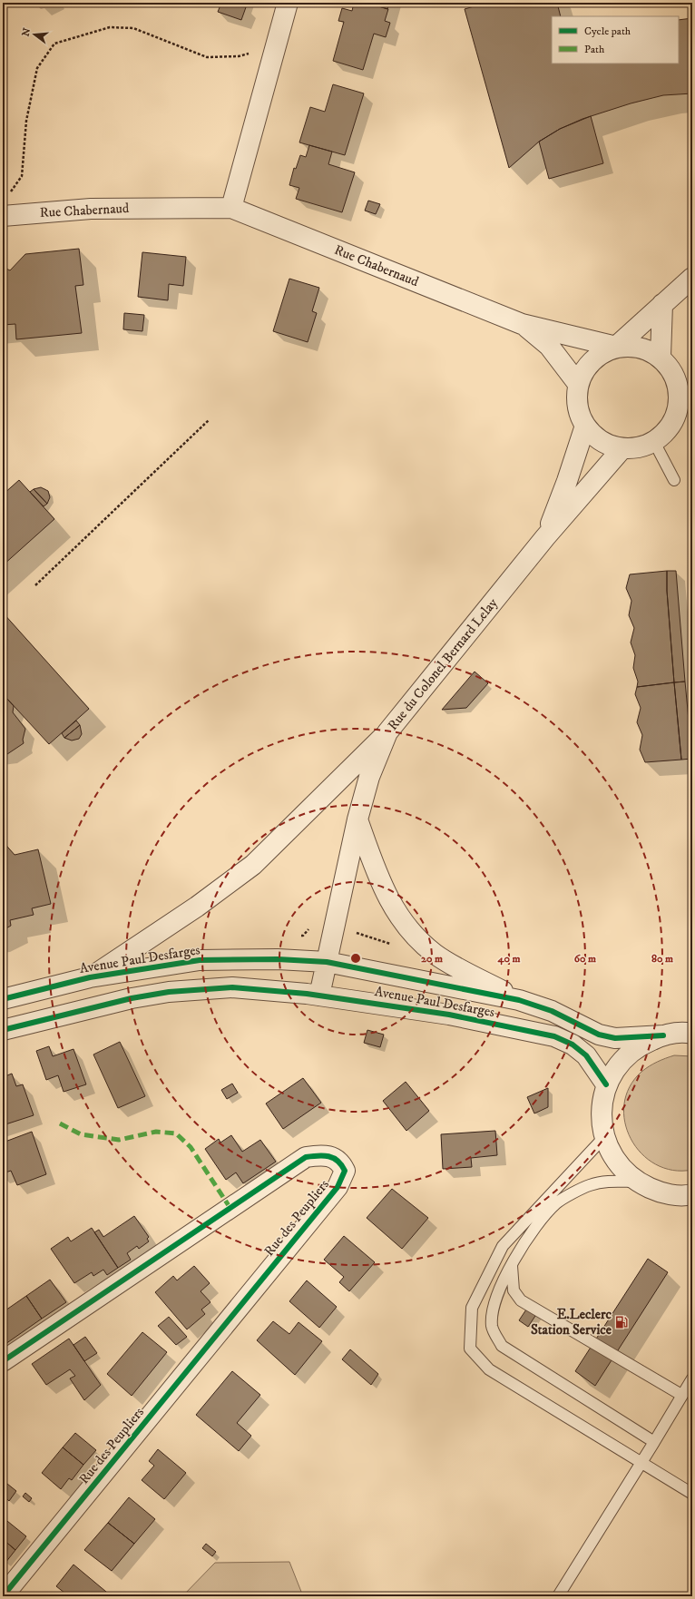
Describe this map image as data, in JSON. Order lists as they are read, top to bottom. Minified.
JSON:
{"streets":{"street":["Rue Chabernaud","Rue du Colonel Bernard Lelay","Avenue Paul Desfarges","Rue des Peupliers"]},"crossings":[["Rue du Colonel Bernard Lelay","Avenue Paul Desfarges"]],"places":{"fuel station":["E.Leclerc Station Service"]},"legend":["Cycle path","Path"],"north":"left","rings":["20 m","40 m","60 m","80 m"]}
